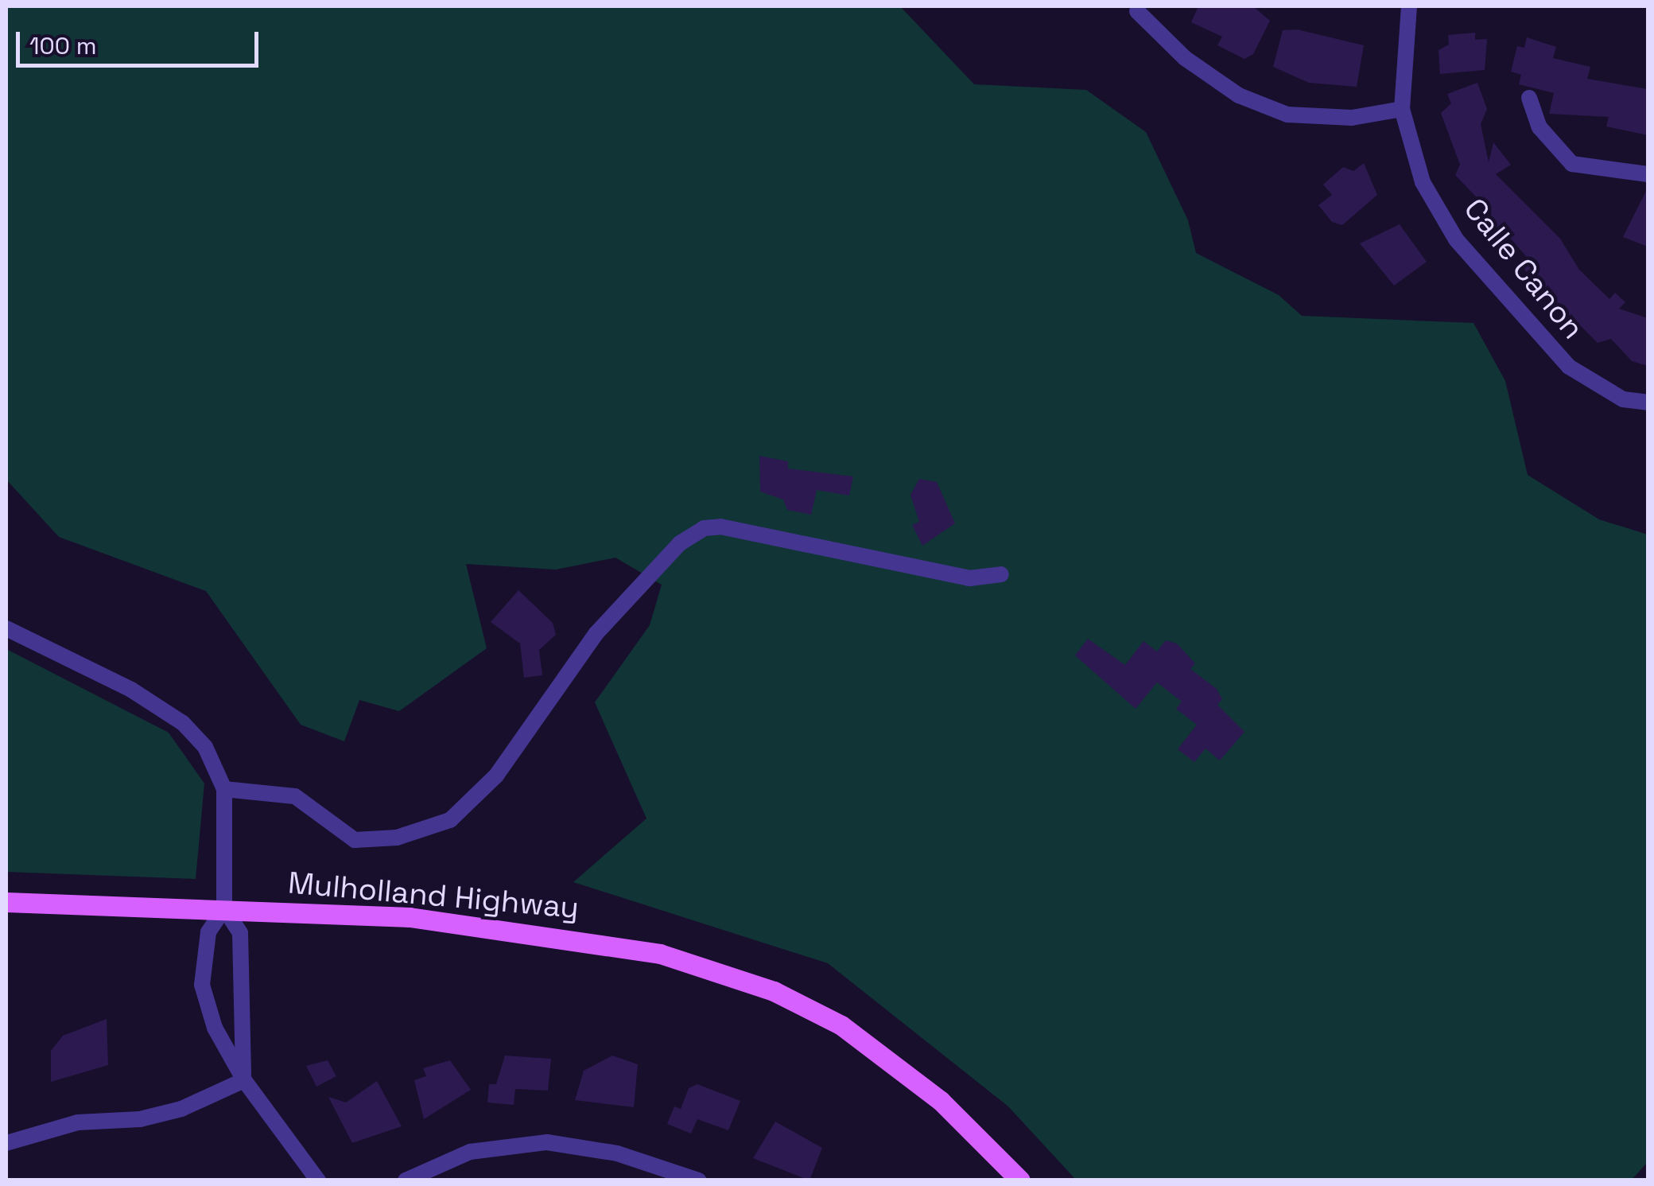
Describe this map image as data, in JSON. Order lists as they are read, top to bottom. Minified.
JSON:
{"streets":{"main road":["Mulholland Highway"],"street":["Calle Canon"]},"scale_bar":"100 m"}
